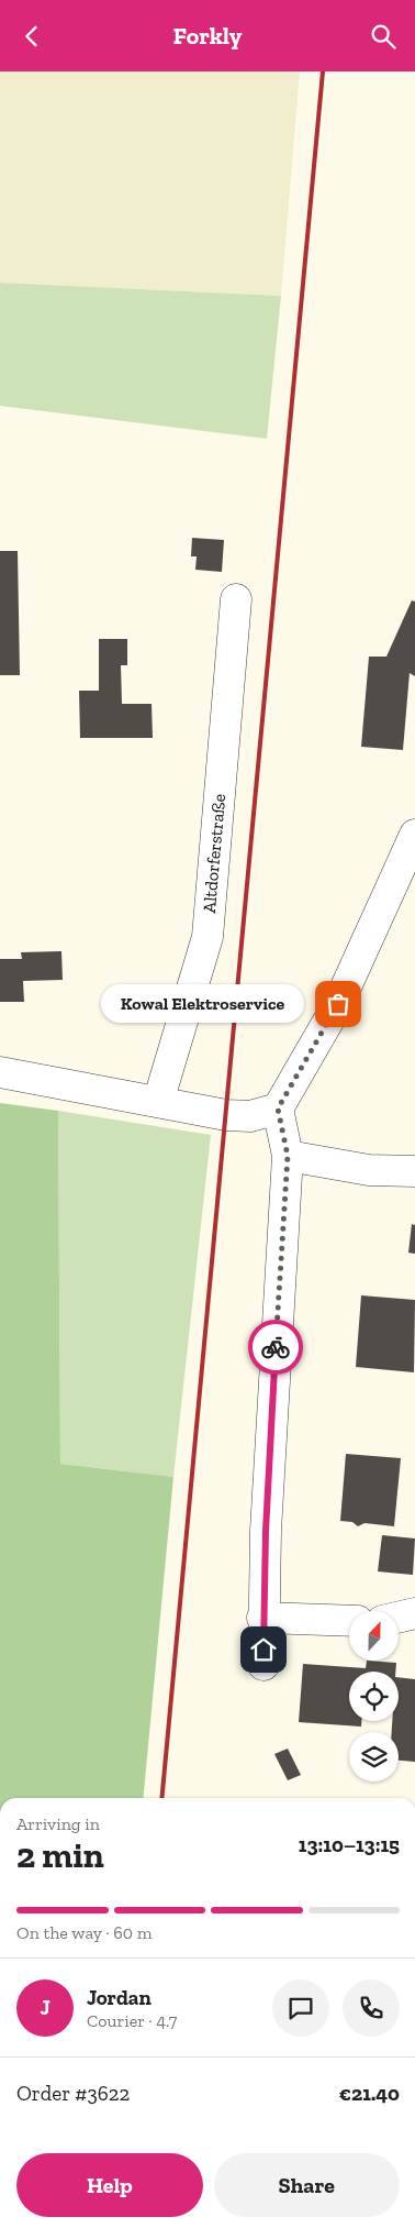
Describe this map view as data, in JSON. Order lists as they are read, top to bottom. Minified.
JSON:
{"streets":{"street":["Altdorferstraße"]},"places":["Kowal Elektroservice"],"north":"top","page":{"header":"Forkly","bubble":"Kowal Elektroservice","heading":["2 min","Arriving in","13:10–13:15"],"panel":["Jordan","Courier · 4.7","Order #3622","€21.40"],"bar":"On the way · 60 m","round":"J","buttons":["Help","Share"]}}
